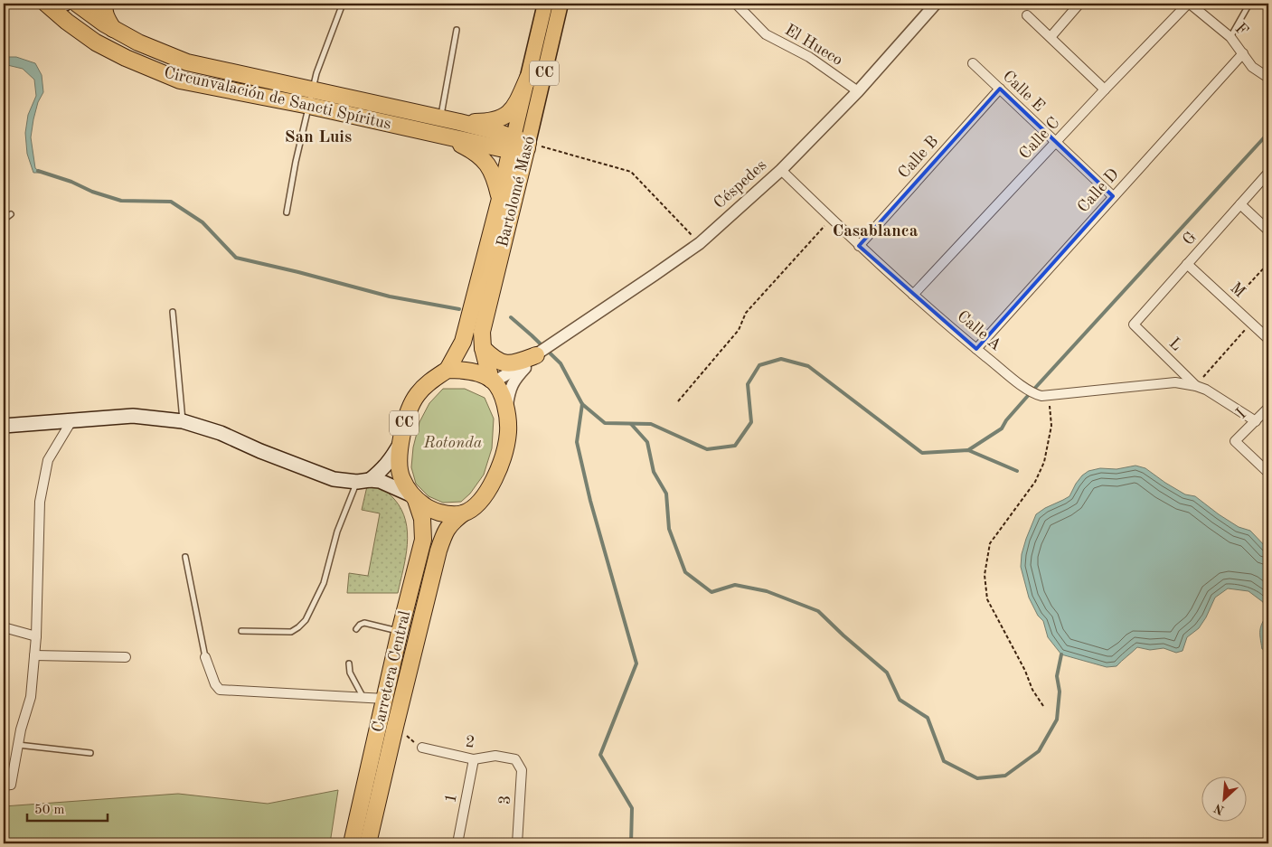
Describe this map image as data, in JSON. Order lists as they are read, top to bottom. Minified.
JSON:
{"streets":{"highway":["CC","Circunvalación de Sancti Spíritus","Bartolomé Masó","Carretera Central"],"street":["F","El Hueco","Calle E","Calle C","Calle B","Céspedes","Calle D","G","M","Calle A","L","I","2","1","3"]},"crossings":[["F","Calle C"],["F","Calle D"],["El Hueco","Céspedes"],["CC","Céspedes"],["CC","Bartolomé Masó"],["CC","Carretera Central"],["Calle E","Calle C"],["Calle E","Calle B"],["Calle E","Calle D"],["Circunvalación de Sancti Spíritus","Bartolomé Masó"],["Calle C","Calle A"],["Calle B","Calle A"],["Céspedes","Bartolomé Masó"],["Céspedes","Calle A"],["Céspedes","Carretera Central"],["Calle D","Calle A"],["Bartolomé Masó","Carretera Central"],["G","M"],["G","L"],["Calle A","L"],["Calle A","I"],["2","1"],["2","3"]],"districts":["San Luis","Casablanca"],"parks":["Rotonda"],"scale_bar":"50 m","north":"bottom left"}
